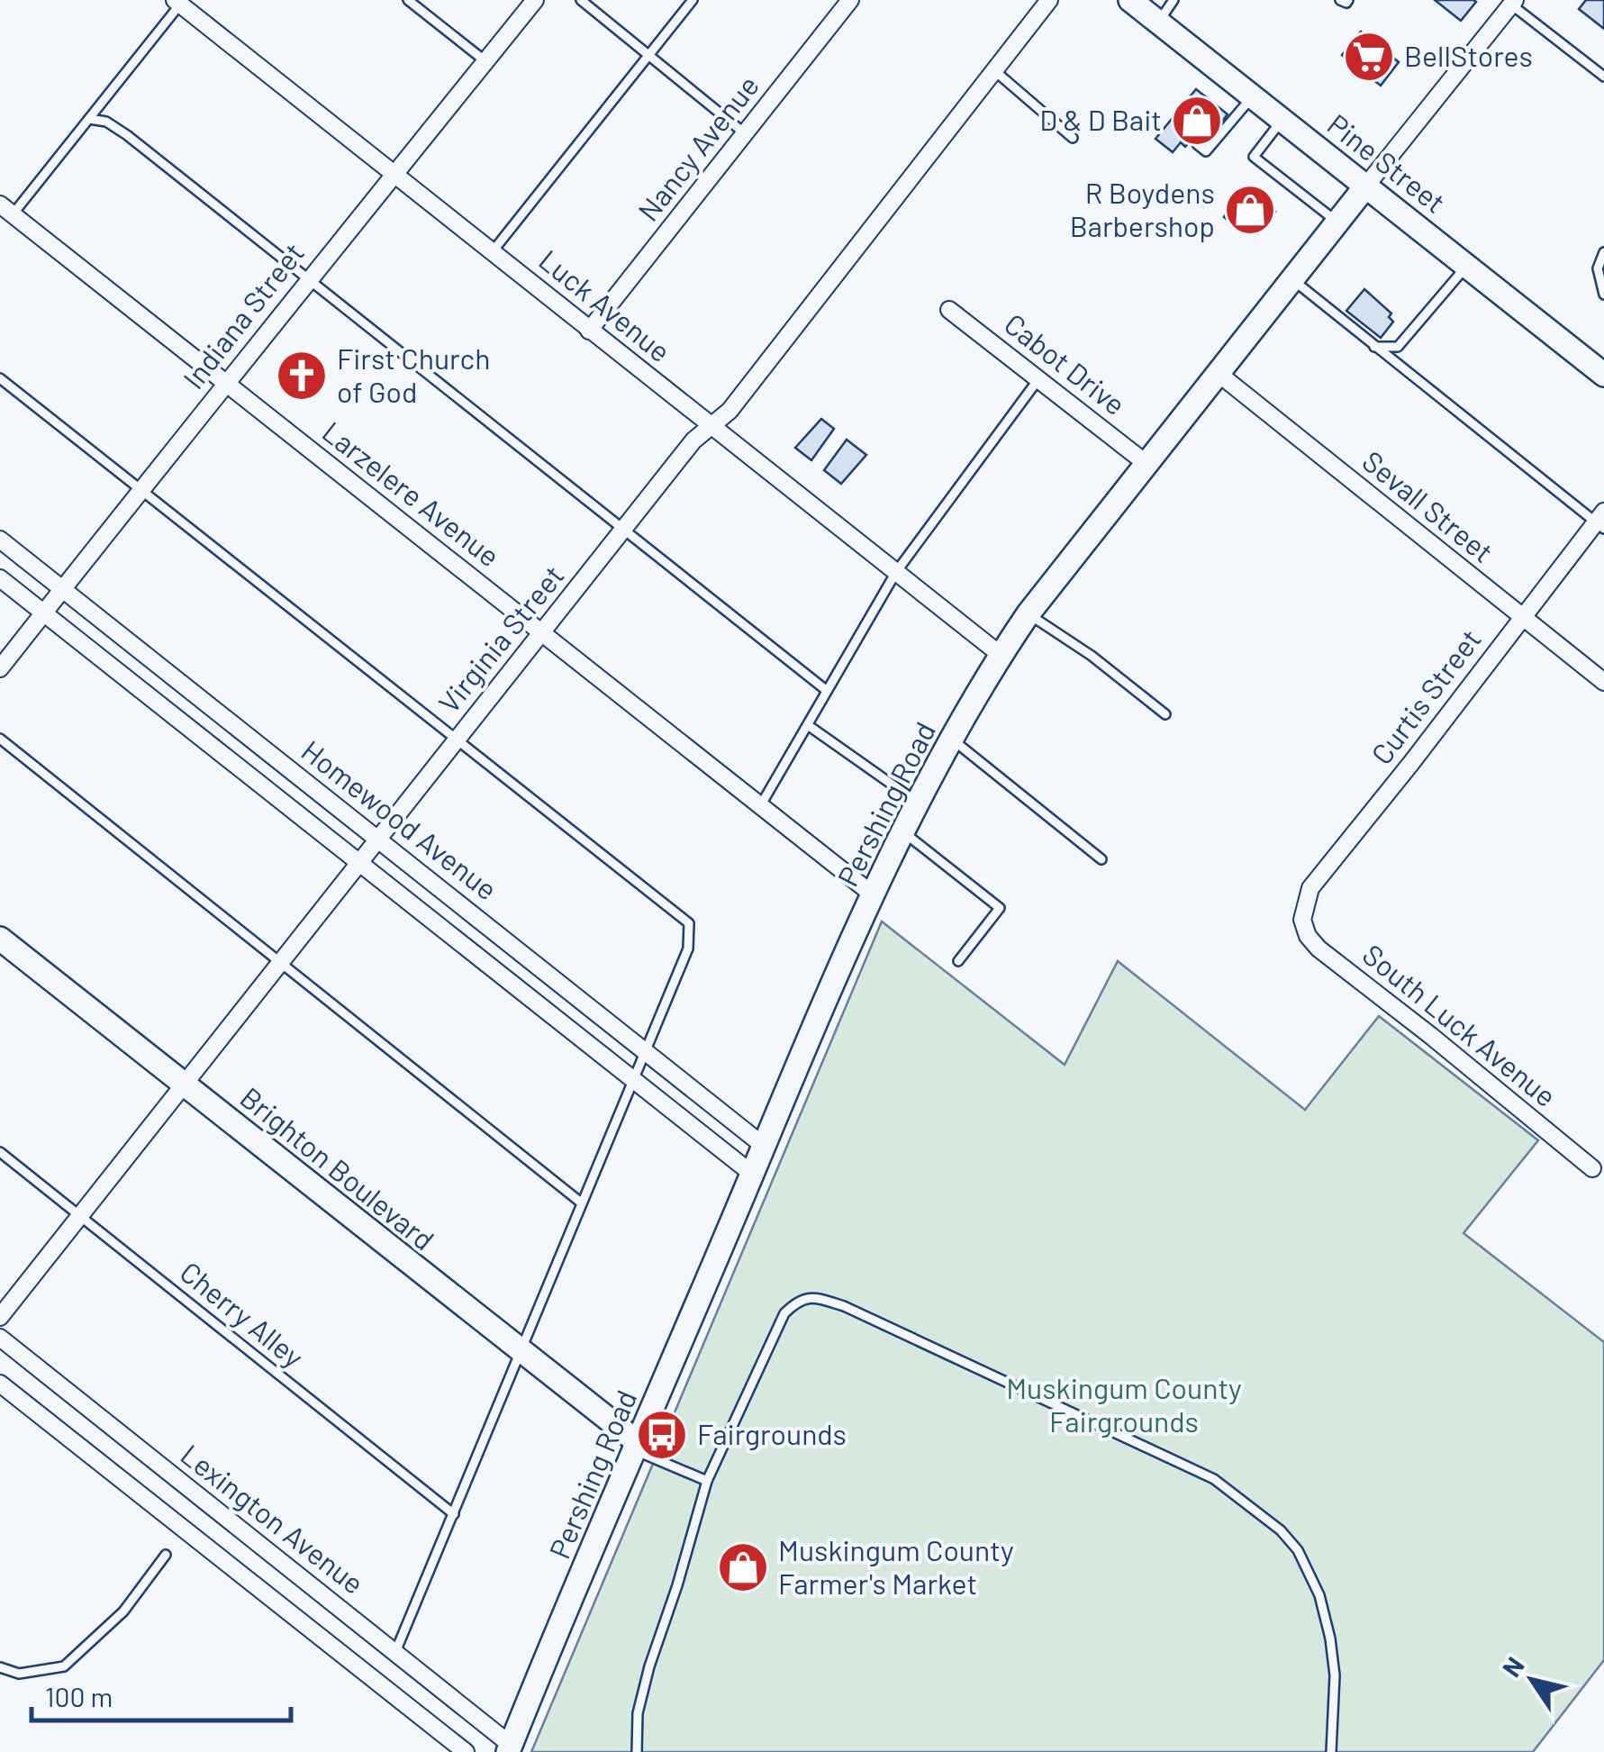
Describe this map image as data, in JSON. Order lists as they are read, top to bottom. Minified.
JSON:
{"streets":{"street":["Nancy Avenue","Pine Street","Luck Avenue","Indiana Street","Cabot Drive","Larzelere Avenue","Sevall Street","Virginia Street","Curtis Street","Pershing Road","Homewood Avenue","South Luck Avenue","Brighton Boulevard","Lexington Avenue"],"lane":["Cherry Alley"]},"crossings":[["Nancy Avenue","Luck Avenue"],["Pine Street","Pershing Road"],["Luck Avenue","Indiana Street"],["Luck Avenue","Virginia Street"],["Luck Avenue","Pershing Road"],["Indiana Street","Larzelere Avenue"],["Indiana Street","Homewood Avenue"],["Cabot Drive","Pershing Road"],["Larzelere Avenue","Virginia Street"],["Larzelere Avenue","Pershing Road"],["Sevall Street","Curtis Street"],["Sevall Street","Pershing Road"],["Virginia Street","Homewood Avenue"],["Virginia Street","Brighton Boulevard"],["Virginia Street","Cherry Alley"],["Curtis Street","South Luck Avenue"],["Pershing Road","Homewood Avenue"],["Pershing Road","Brighton Boulevard"],["Pershing Road","Lexington Avenue"]],"parks":["Muskingum County Fairgrounds"],"places":{"supermarket":["BellStores"],"shop":["D & D Bait","R Boydens Barbershop","Muskingum County Farmer's Market"],"church":["First Church of God"],"bus stop":["Fairgrounds"]},"scale_bar":"100 m","north":"top left"}
